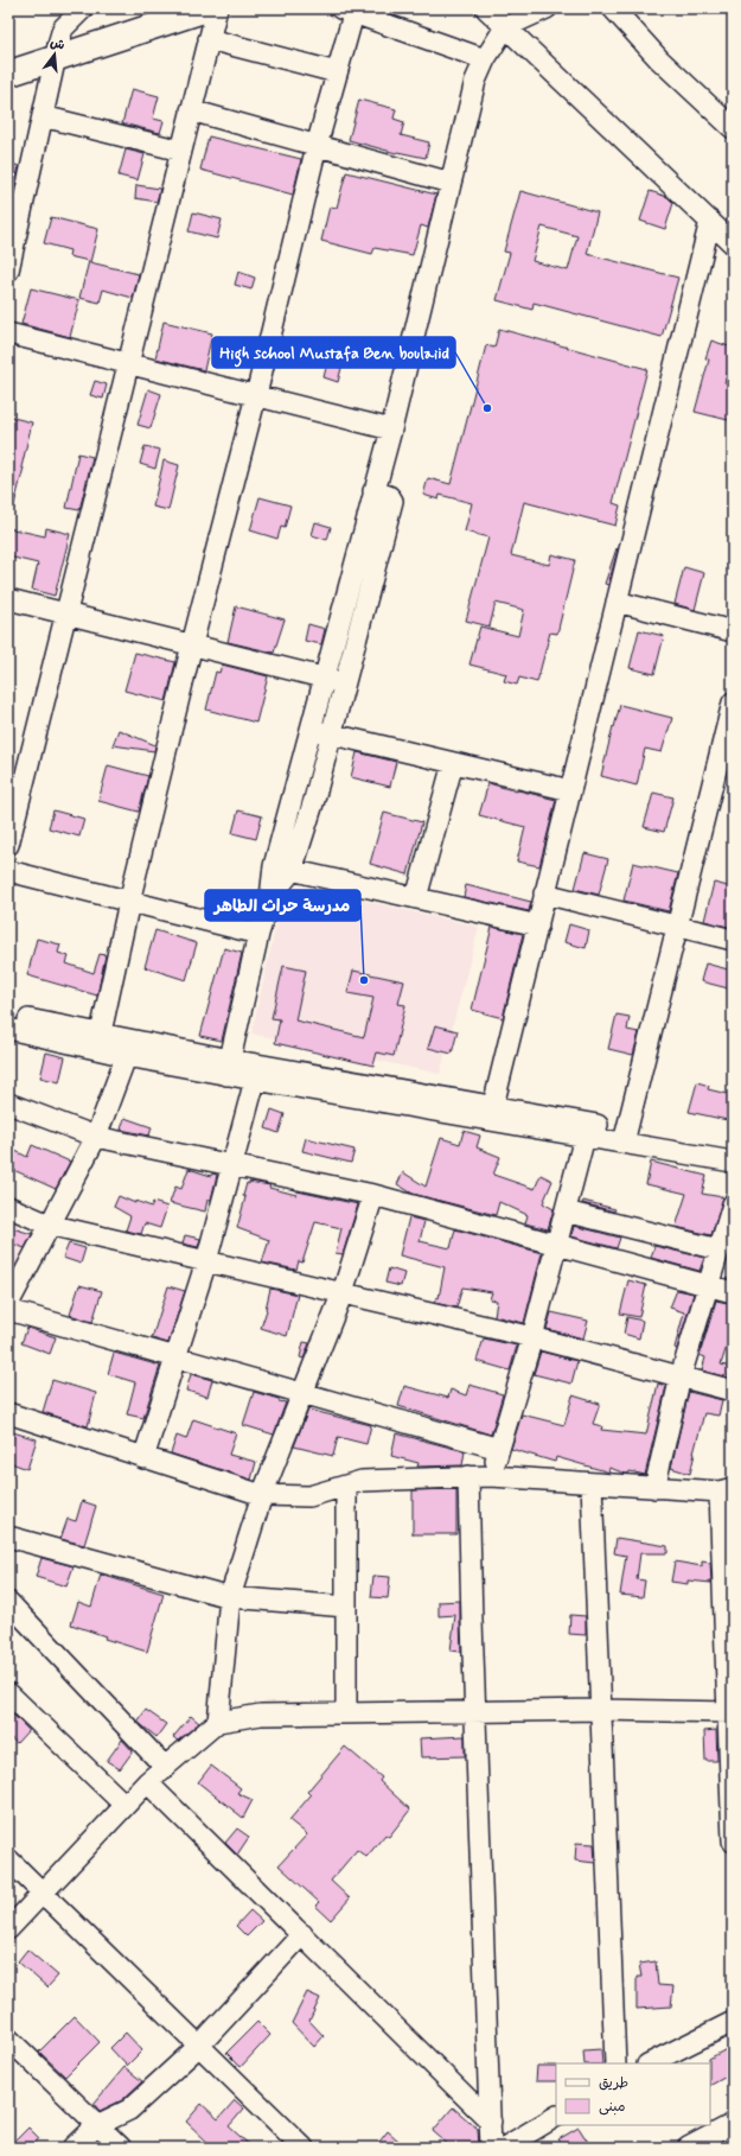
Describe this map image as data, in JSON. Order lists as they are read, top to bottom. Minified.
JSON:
{"places":["High school Mustafa Ben boulaiid","مدرسة حراث الطاهر"],"legend":["طريق","مبنى"],"north":"top"}
